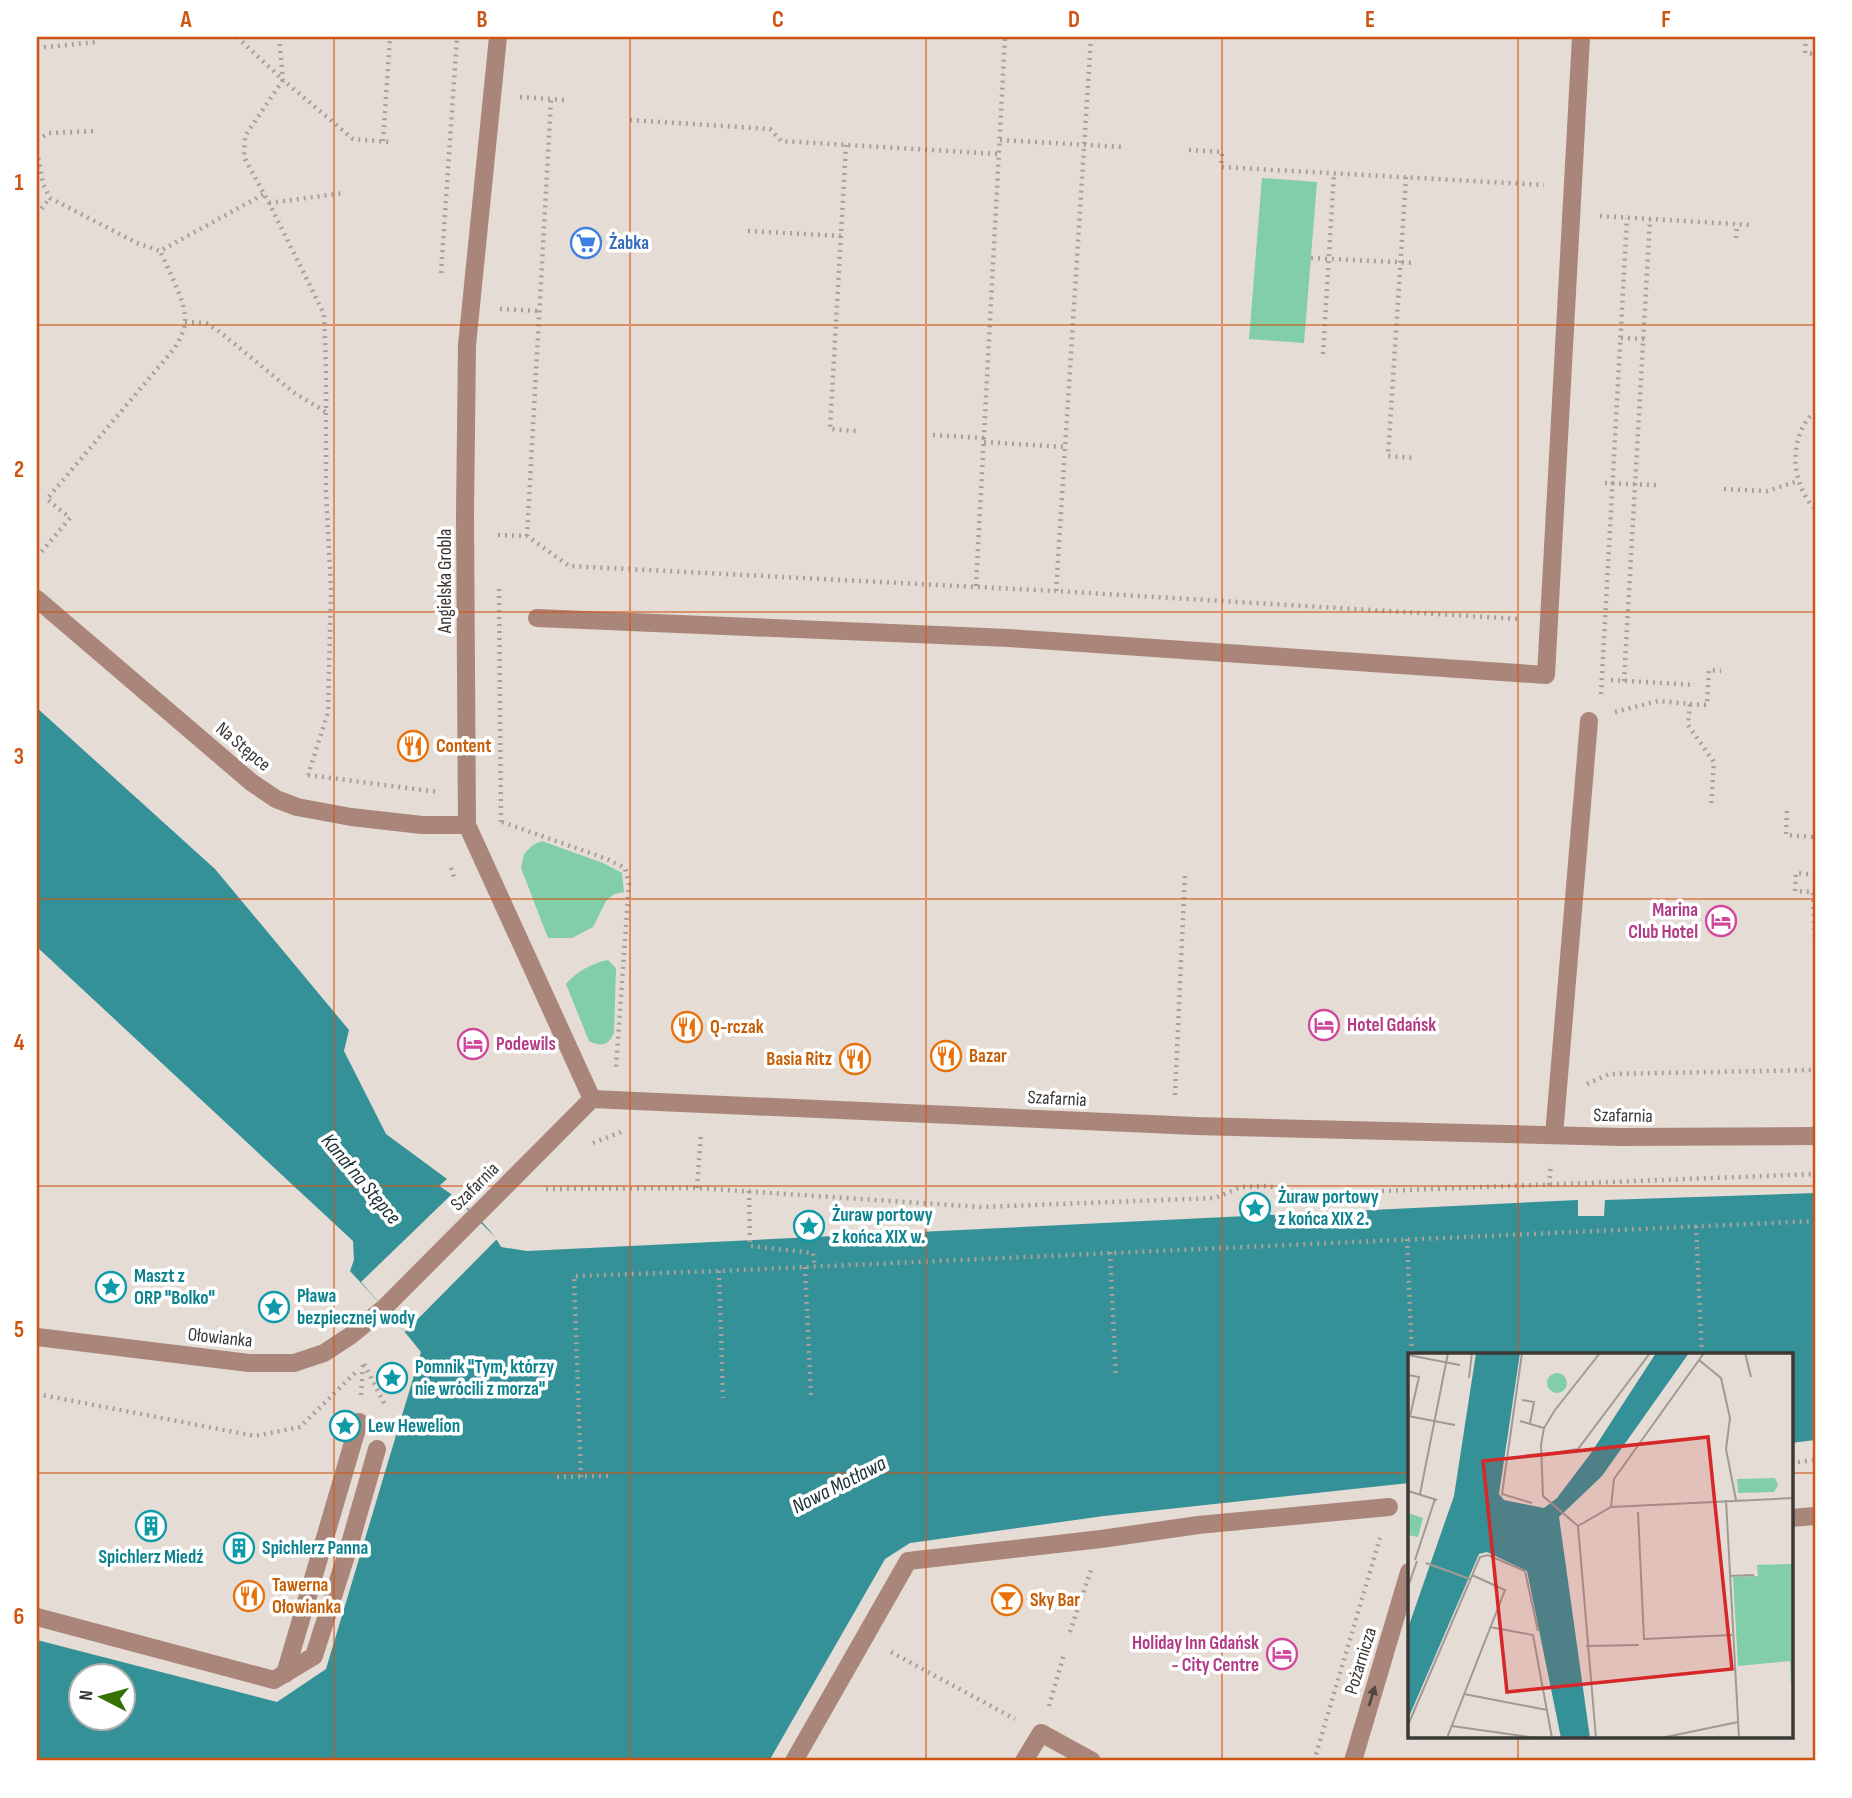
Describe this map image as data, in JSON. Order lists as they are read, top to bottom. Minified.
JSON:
{"streets":{"street":["Angielska Grobla","Na Stępce","Szafarnia","Ołowianka","Pożarnicza"]},"crossings":[["Angielska Grobla","Na Stępce"],["Angielska Grobla","Szafarnia"],["Szafarnia","Ołowianka"]],"one_way":["Pożarnicza"],"water":["Kanał na Stępce","Nowa Motława"],"places":{"supermarket":["Żabka"],"restaurant":["Content","Q-rczak","Bazar","Basia Ritz","Tawerna Ołowianka"],"hotel":["Marina Club Hotel","Hotel Gdańsk","Podewils","Holiday Inn Gdańsk - City Centre"],"place":["Żuraw portowy z końca XIX 2.","Żuraw portowy z końca XIX w.","Maszt z ORP \"Bolko\"","Pława bezpiecznej wody","Pomnik \"Tym, którzy nie wrócili z morza\"","Lew Hewelion"],"building":["Spichlerz Miedź","Spichlerz Panna"],"bar":["Sky Bar"]},"north":"left","grid":{"columns":["A","B","C","D","E","F"],"rows":["1","2","3","4","5","6"]}}
